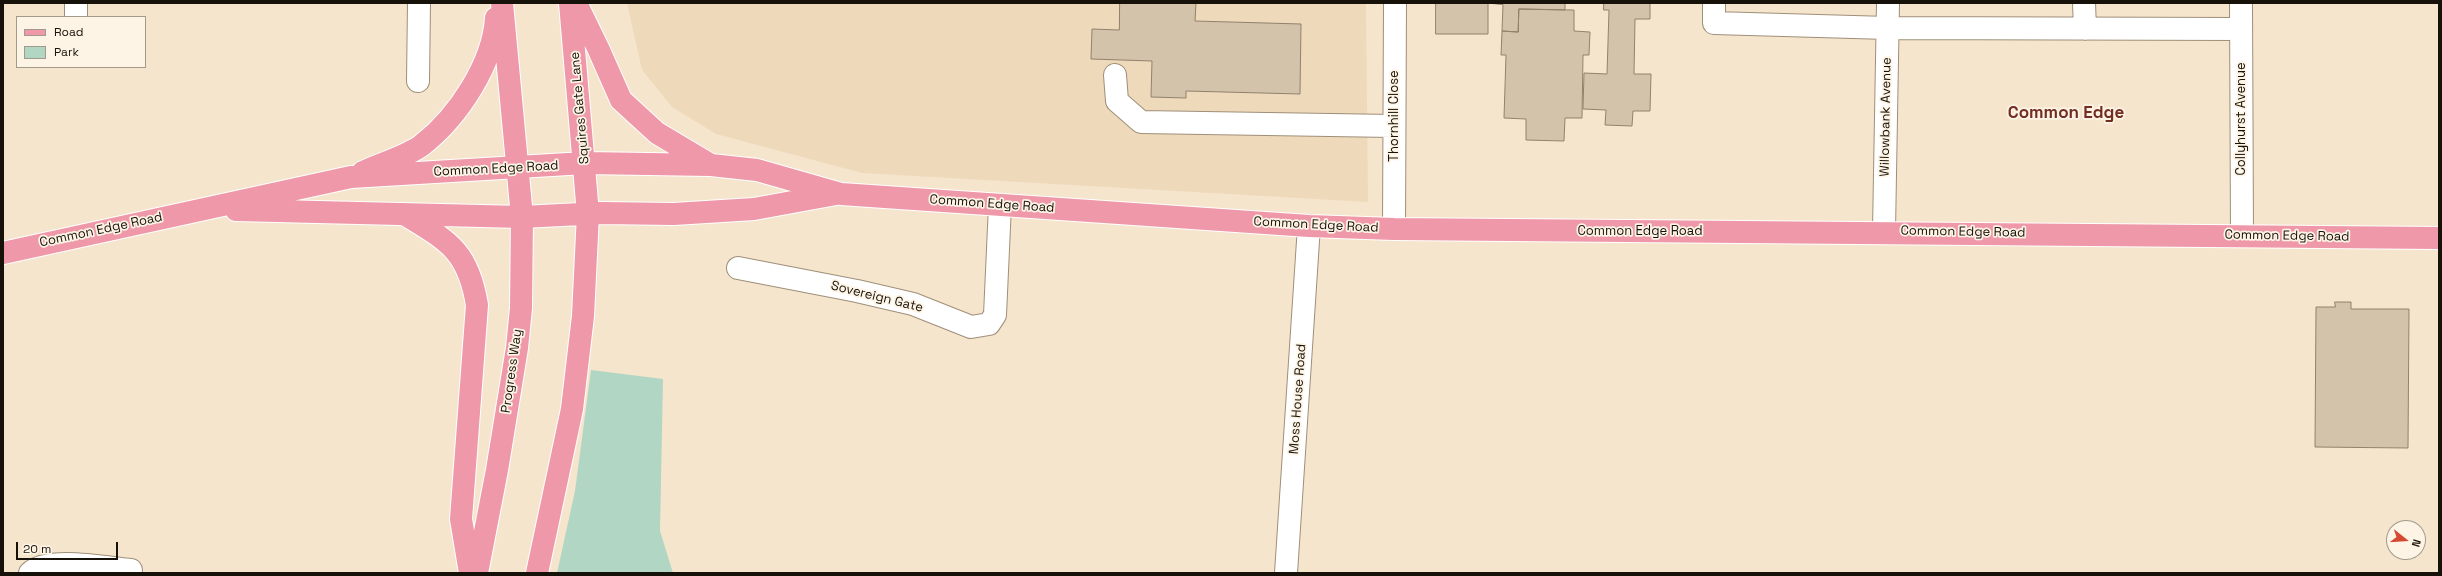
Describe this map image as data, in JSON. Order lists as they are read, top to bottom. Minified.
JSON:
{"streets":{"main road":["Squires Gate Lane","Common Edge Road","Progress Way"],"street":["Thornhill Close","Willowbank Avenue","Collyhurst Avenue","Sovereign Gate","Moss House Road"]},"crossings":[["Squires Gate Lane","Common Edge Road"],["Thornhill Close","Common Edge Road"],["Willowbank Avenue","Common Edge Road"],["Collyhurst Avenue","Common Edge Road"],["Common Edge Road","Sovereign Gate"],["Common Edge Road","Progress Way"],["Common Edge Road","Moss House Road"]],"districts":["Common Edge"],"legend":["Road","Park"],"scale_bar":"20 m","north":"right"}
